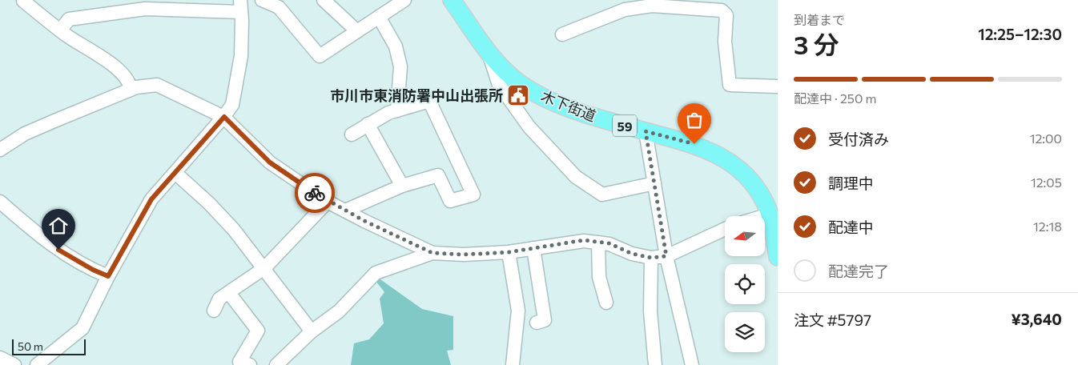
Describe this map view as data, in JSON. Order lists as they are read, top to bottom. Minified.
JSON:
{"streets":{"main road":["木下街道","59"]},"places":{"public building":["市川市東消防署中山出張所"]},"scale_bar":"50 m","north":"left","page":{"heading":["3 分","到着まで","12:25–12:30"],"panel":["注文 #5797","¥3,640"],"bar":"配達中 · 250 m","list":[["受付済み","12:00"],["調理中","12:05"],["配達中","12:18"],"配達完了"],"scale":"50 m"}}
